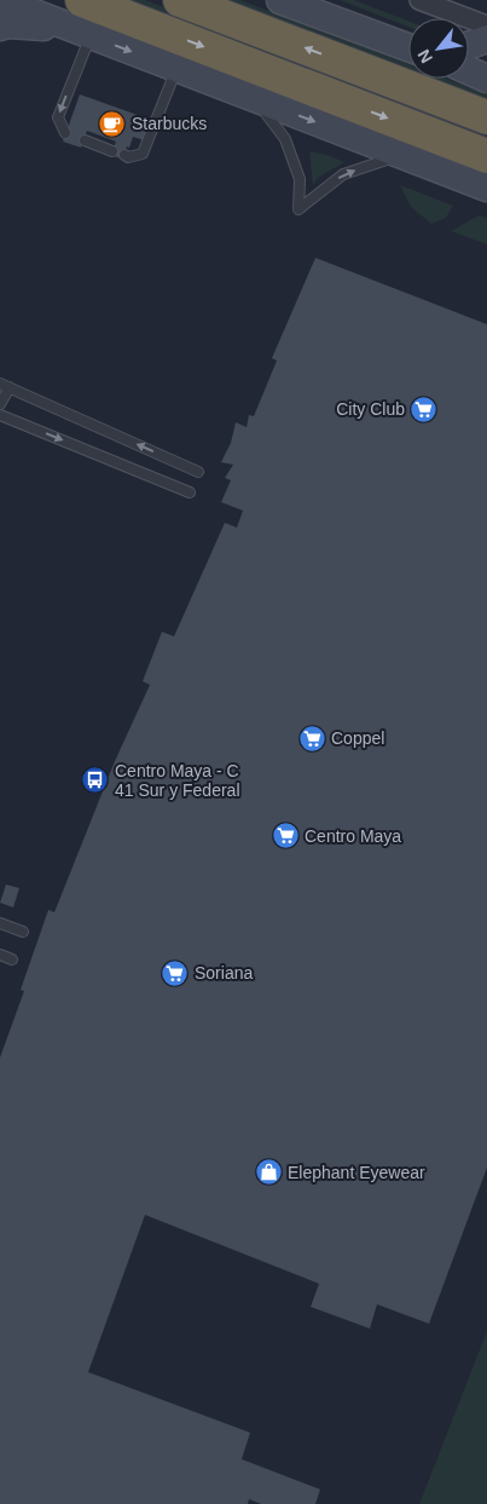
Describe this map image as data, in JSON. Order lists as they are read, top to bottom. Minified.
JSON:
{"places":{"cafe":["Starbucks"],"supermarket":["City Club","Coppel","Centro Maya","Soriana"],"bus stop":["Centro Maya - C 41 Sur y Federal"],"shop":["Elephant Eyewear"]},"north":"bottom left"}
